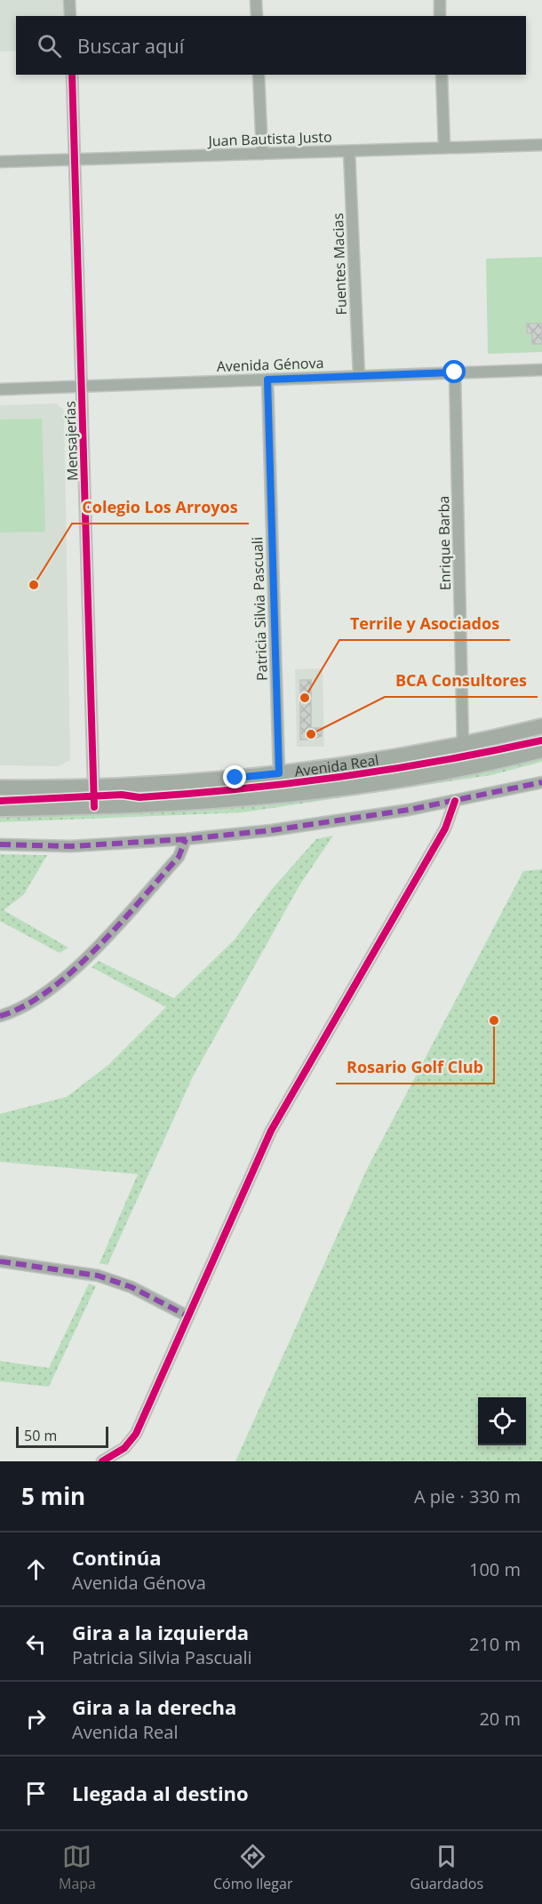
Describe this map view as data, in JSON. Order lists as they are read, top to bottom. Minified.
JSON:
{"streets":{"main road":["Avenida Real"],"street":["Juan Bautista Justo","Fuentes Macias","Avenida Génova","Mensajerías","Enrique Barba","Patricia Silvia Pascuali"]},"crossings":[["Juan Bautista Justo","Fuentes Macias"],["Juan Bautista Justo","Mensajerías"],["Fuentes Macias","Avenida Génova"],["Avenida Génova","Mensajerías"],["Avenida Génova","Enrique Barba"],["Avenida Génova","Patricia Silvia Pascuali"],["Mensajerías","Avenida Real"],["Enrique Barba","Avenida Real"],["Patricia Silvia Pascuali","Avenida Real"]],"places":["Colegio Los Arroyos","Terrile y Asociados","BCA Consultores","Rosario Golf Club"],"scale_bar":"50 m","page":{"search":"Buscar aquí","scale":"50 m","heading":["5 min","A pie · 330 m"],"list":[["Continúa","Avenida Génova","100 m"],["Gira a la izquierda","Patricia Silvia Pascuali","210 m"],["Gira a la derecha","Avenida Real","20 m"],"Llegada al destino"],"nav":["Mapa","Cómo llegar","Guardados"]}}
